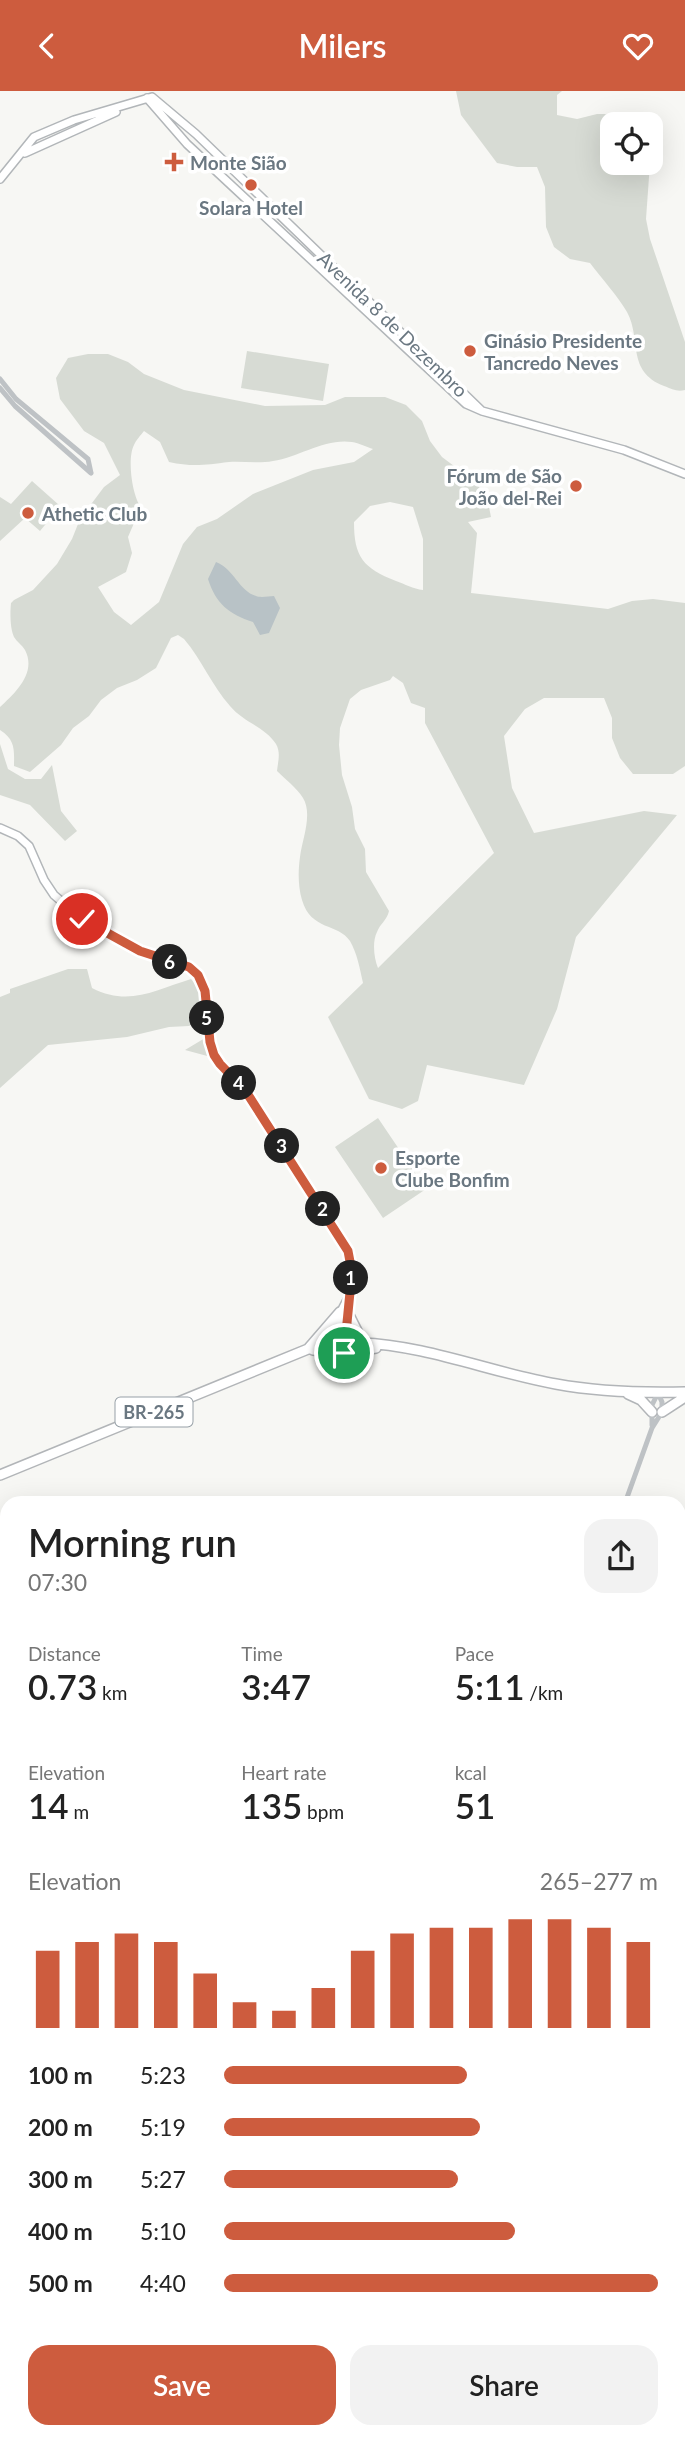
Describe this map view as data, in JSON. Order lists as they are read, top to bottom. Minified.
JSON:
{"streets":{"highway":["BR-265"],"main road":["Avenida 8 de Dezembro"]},"places":{"health":["Monte Sião"],"other":["Solara Hotel","Ginásio Presidente Tancredo Neves","Fórum de São João del-Rei","Athetic Club","Esporte Clube Bonfim"]},"page":{"header":"Milers","pins":["6","5","4","3","2","1"],"heading":["Morning run","07:30"],"stats":[["Distance","0.73 km"],["Time","3:47"],["Pace","5:11 /km"],["Elevation","14 m"],["Heart rate","135 bpm"],["kcal","51"]],"chart":["Elevation","265–277 m"],"list":[{"name":"100 m","note":"5:23"},{"name":"200 m","note":"5:19"},{"name":"300 m","note":"5:27"},{"name":"400 m","note":"5:10"},{"name":"500 m","note":"4:40"}],"buttons":["Save","Share"]}}
